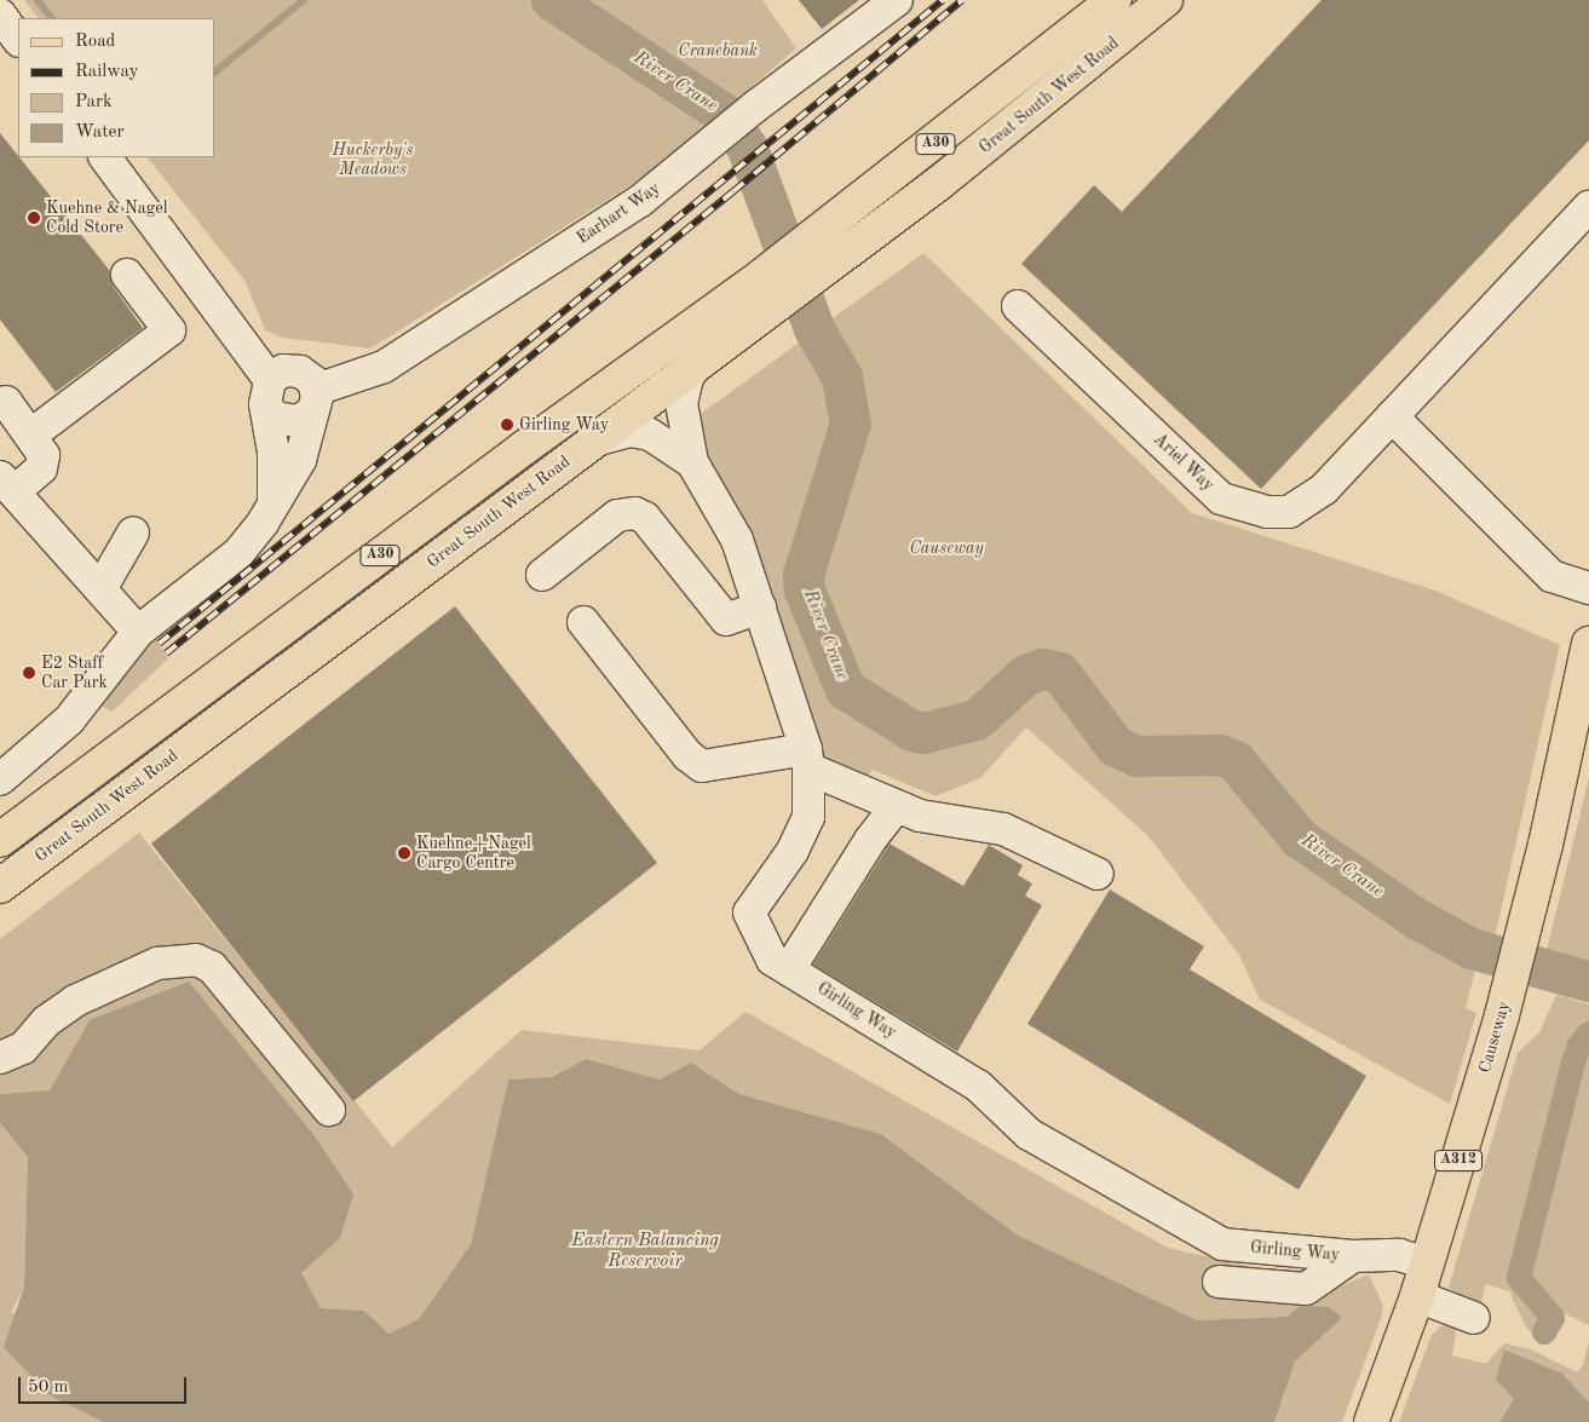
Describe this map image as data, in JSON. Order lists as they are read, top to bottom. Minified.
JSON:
{"streets":{"main road":["Great South West Road","A30","Causeway","A312"],"street":["Earhart Way","Ariel Way","Girling Way"]},"crossings":[["Great South West Road","Girling Way"],["Girling Way","Causeway"]],"water":["River Crane","Eastern Balancing Reservoir"],"parks":["Cranebank","Huckerby's Meadows","Causeway"],"places":["Kuehne & Nagel Cold Store","Girling Way","E2 Staff Car Park","Kuehne+Nagel Cargo Centre"],"legend":["Road","Railway","Park","Water"],"scale_bar":"50 m"}
